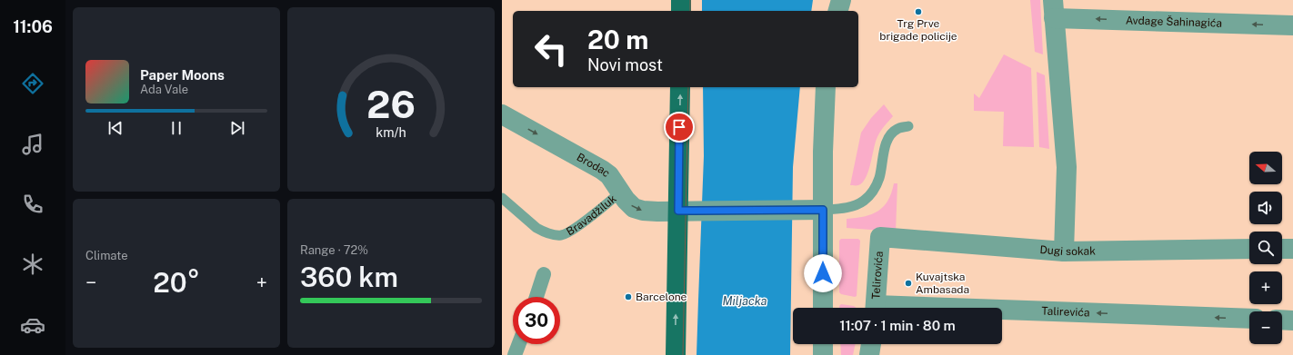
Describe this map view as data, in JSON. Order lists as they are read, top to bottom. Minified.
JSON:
{"streets":{"street":["Avdage Šahinagića","Brodac","Dugi sokak","Telirovića","Talirevića"],"lane":["Bravadžiluk"]},"crossings":[["Avdage Šahinagića","Dugi sokak"],["Brodac","Bravadžiluk"],["Dugi sokak","Telirovića"]],"one_way":["Avdage Šahinagića","Brodac","Talirevića"],"water":["Miljacka"],"places":["Trg Prve brigade policije","Kuvajtska Ambasada","Barcelone"],"north":"left","page":{"tabs":"11:06","turn":["20 m","Novi most"],"song":["Paper Moons","Ada Vale"],"map_buttons":["+","−"],"tile":["Climate",["Range · 72%","360 km"]],"heat":["−","20°","+"],"limit":"30","trip":"11:07 · 1 min · 80 m","gauge":["26","km/h"]}}
